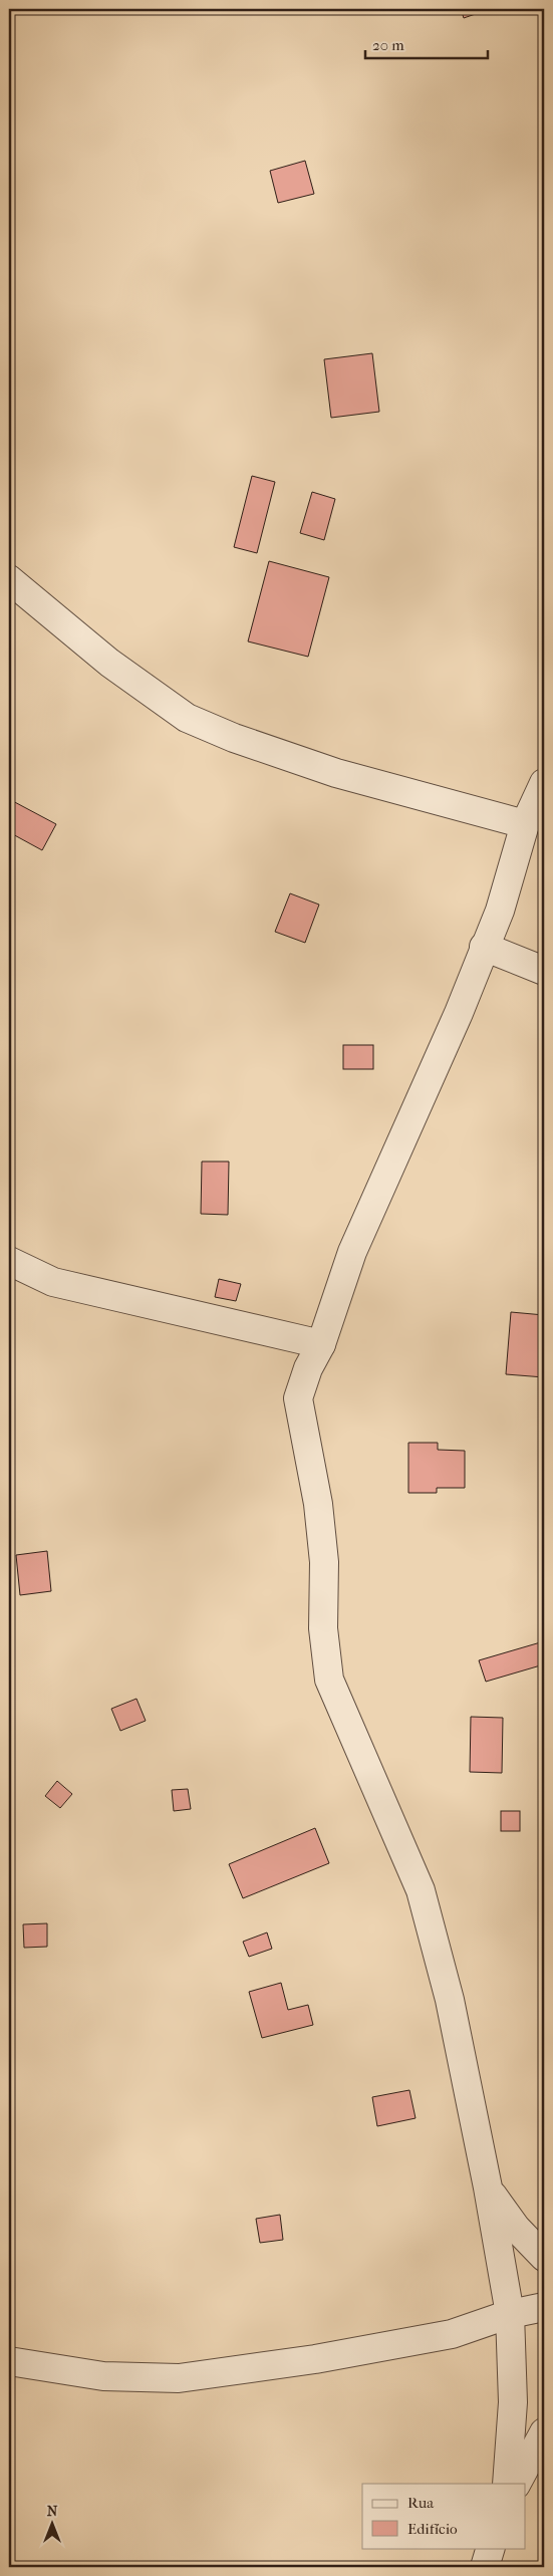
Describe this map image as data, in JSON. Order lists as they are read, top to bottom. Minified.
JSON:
{"legend":["Rua","Edifício"],"scale_bar":"20 m","north":"top"}
